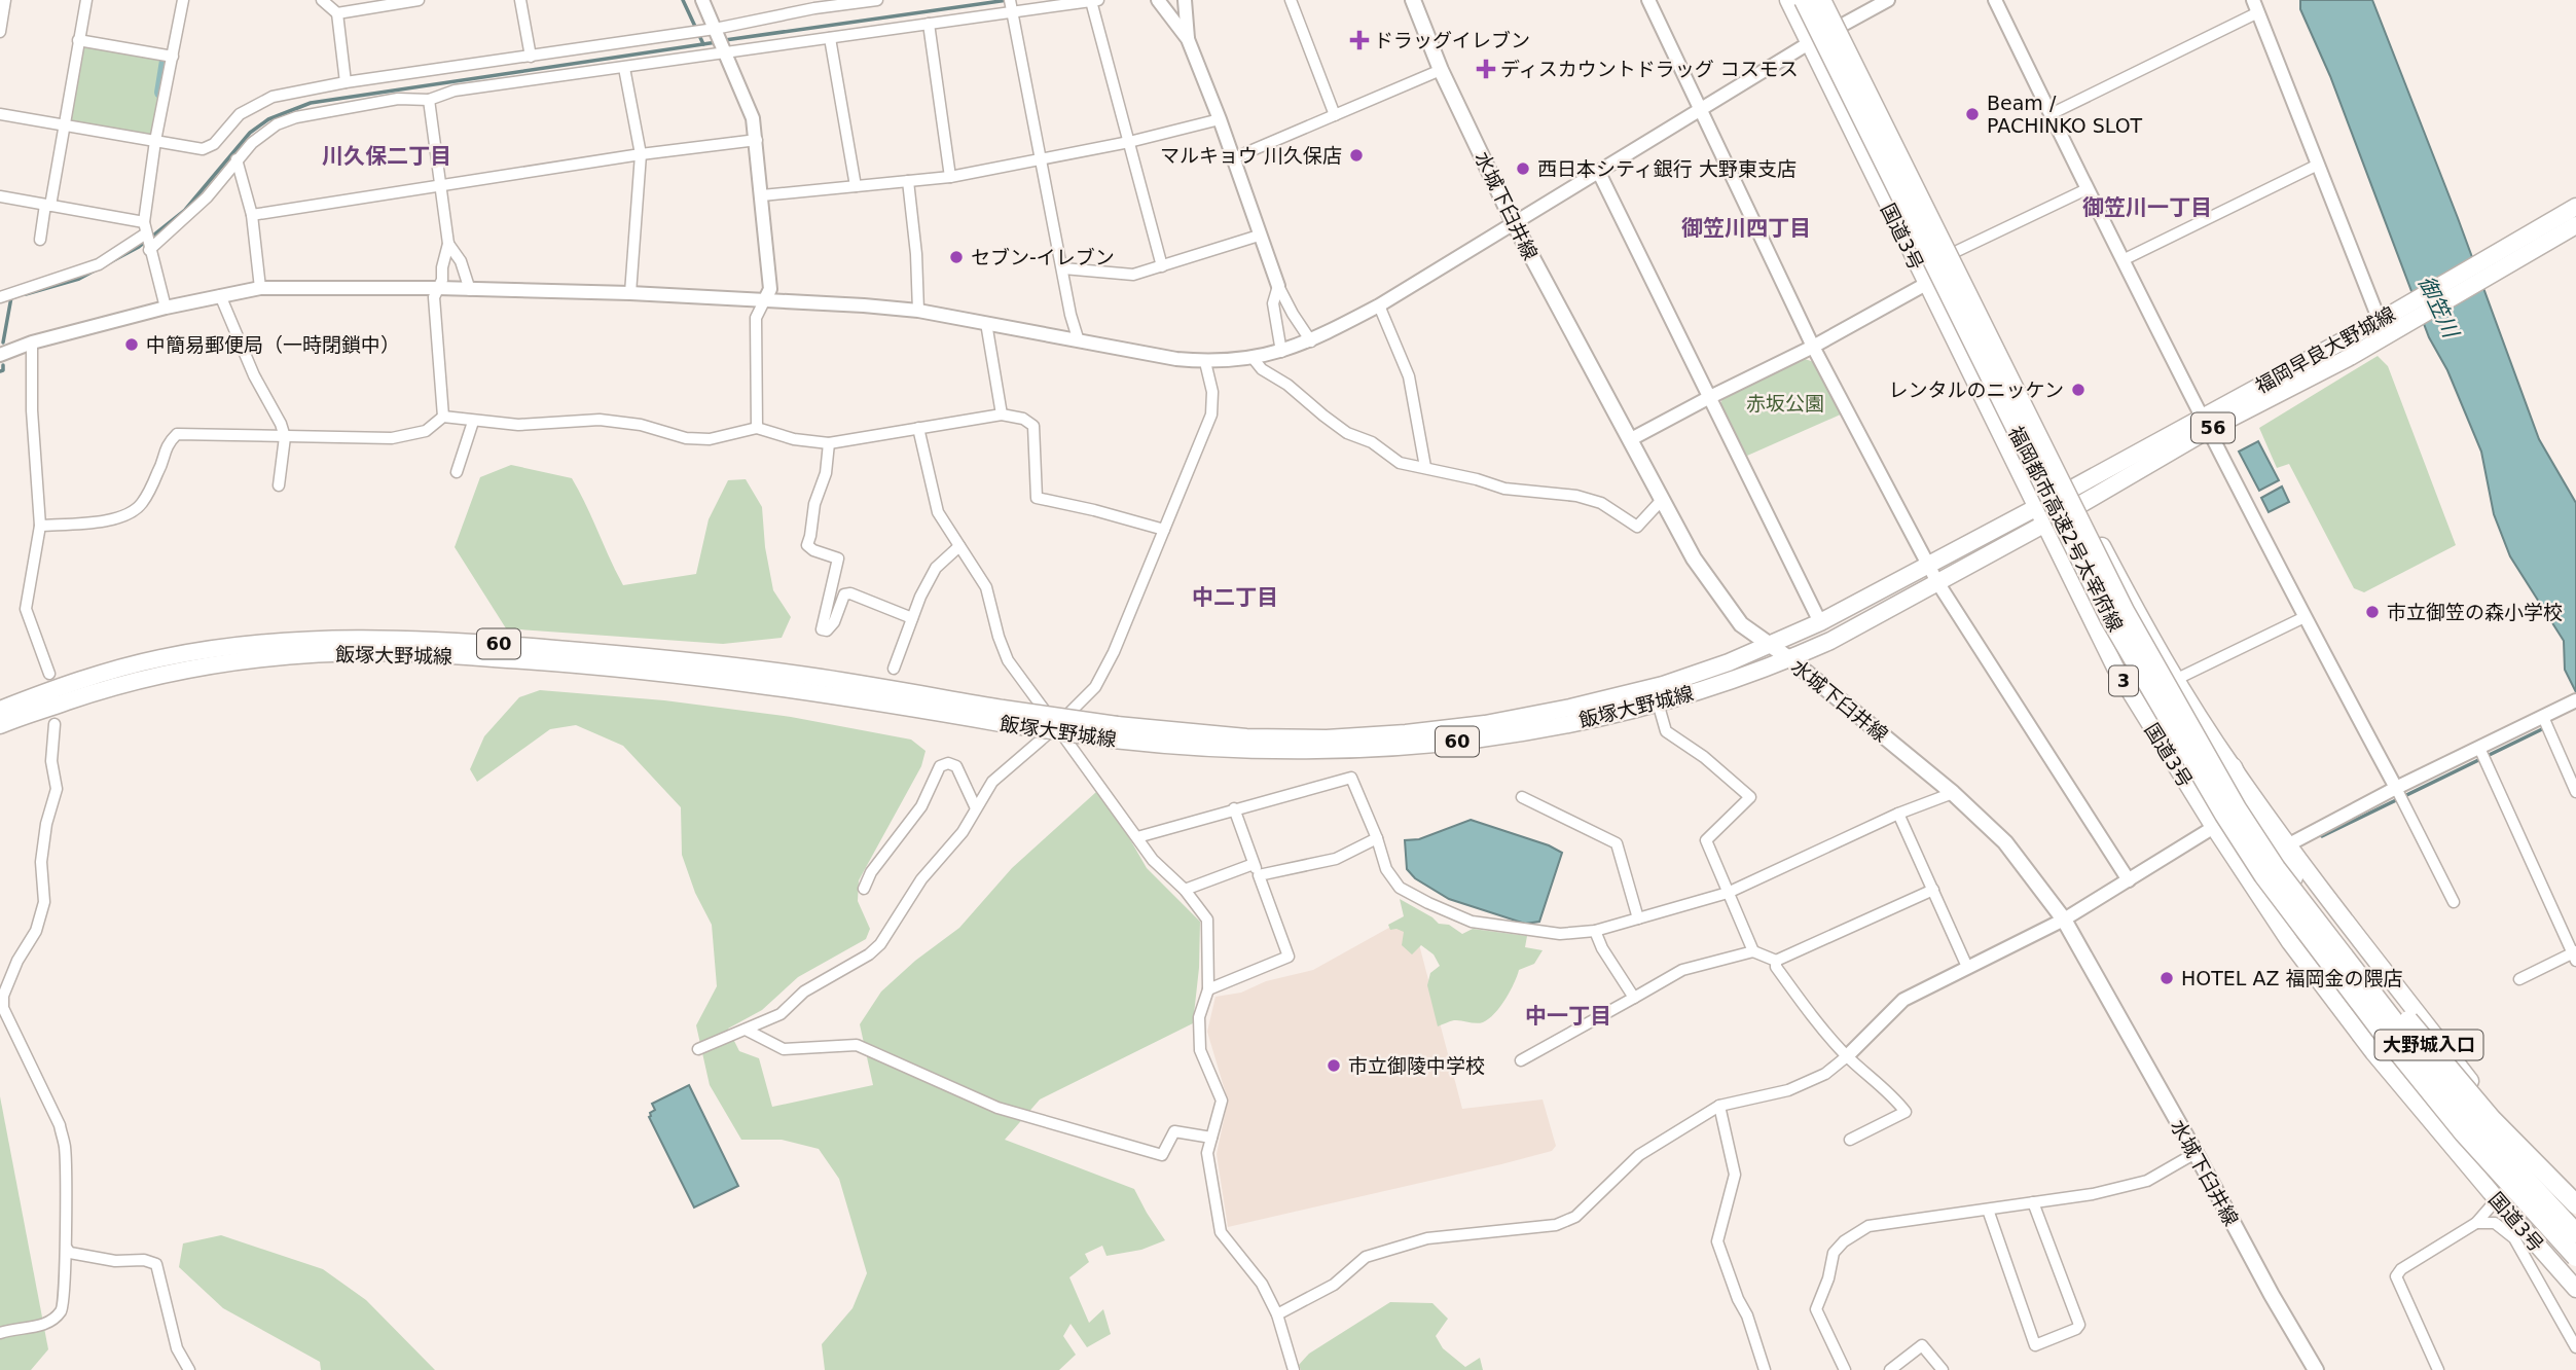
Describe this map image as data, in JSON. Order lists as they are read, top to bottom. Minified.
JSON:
{"streets":{"highway":["福岡都市高速2号太宰府線","大野城入口"],"main road":["水城下臼井線","国道3号","福岡早良大野城線","56","60","飯塚大野城線","3"]},"crossings":[["水城下臼井線","飯塚大野城線"],["国道3号","福岡早良大野城線"],["国道3号","福岡都市高速2号太宰府線"],["国道3号","飯塚大野城線"],["国道3号","大野城入口"],["福岡早良大野城線","飯塚大野城線"]],"districts":["川久保二丁目","御笠川一丁目","御笠川四丁目","中二丁目","中一丁目"],"water":["御笠川"],"parks":["赤坂公園"],"places":{"health":["ドラッグイレブン","ディスカウントドラッグ コスモス"],"other":["Beam / PACHINKO SLOT","マルキョウ 川久保店","西日本シティ銀行 大野東支店","セブン-イレブン","中簡易郵便局（一時閉鎖中）","レンタルのニッケン","市立御笠の森小学校","HOTEL AZ 福岡金の隈店","市立御陵中学校"]}}
